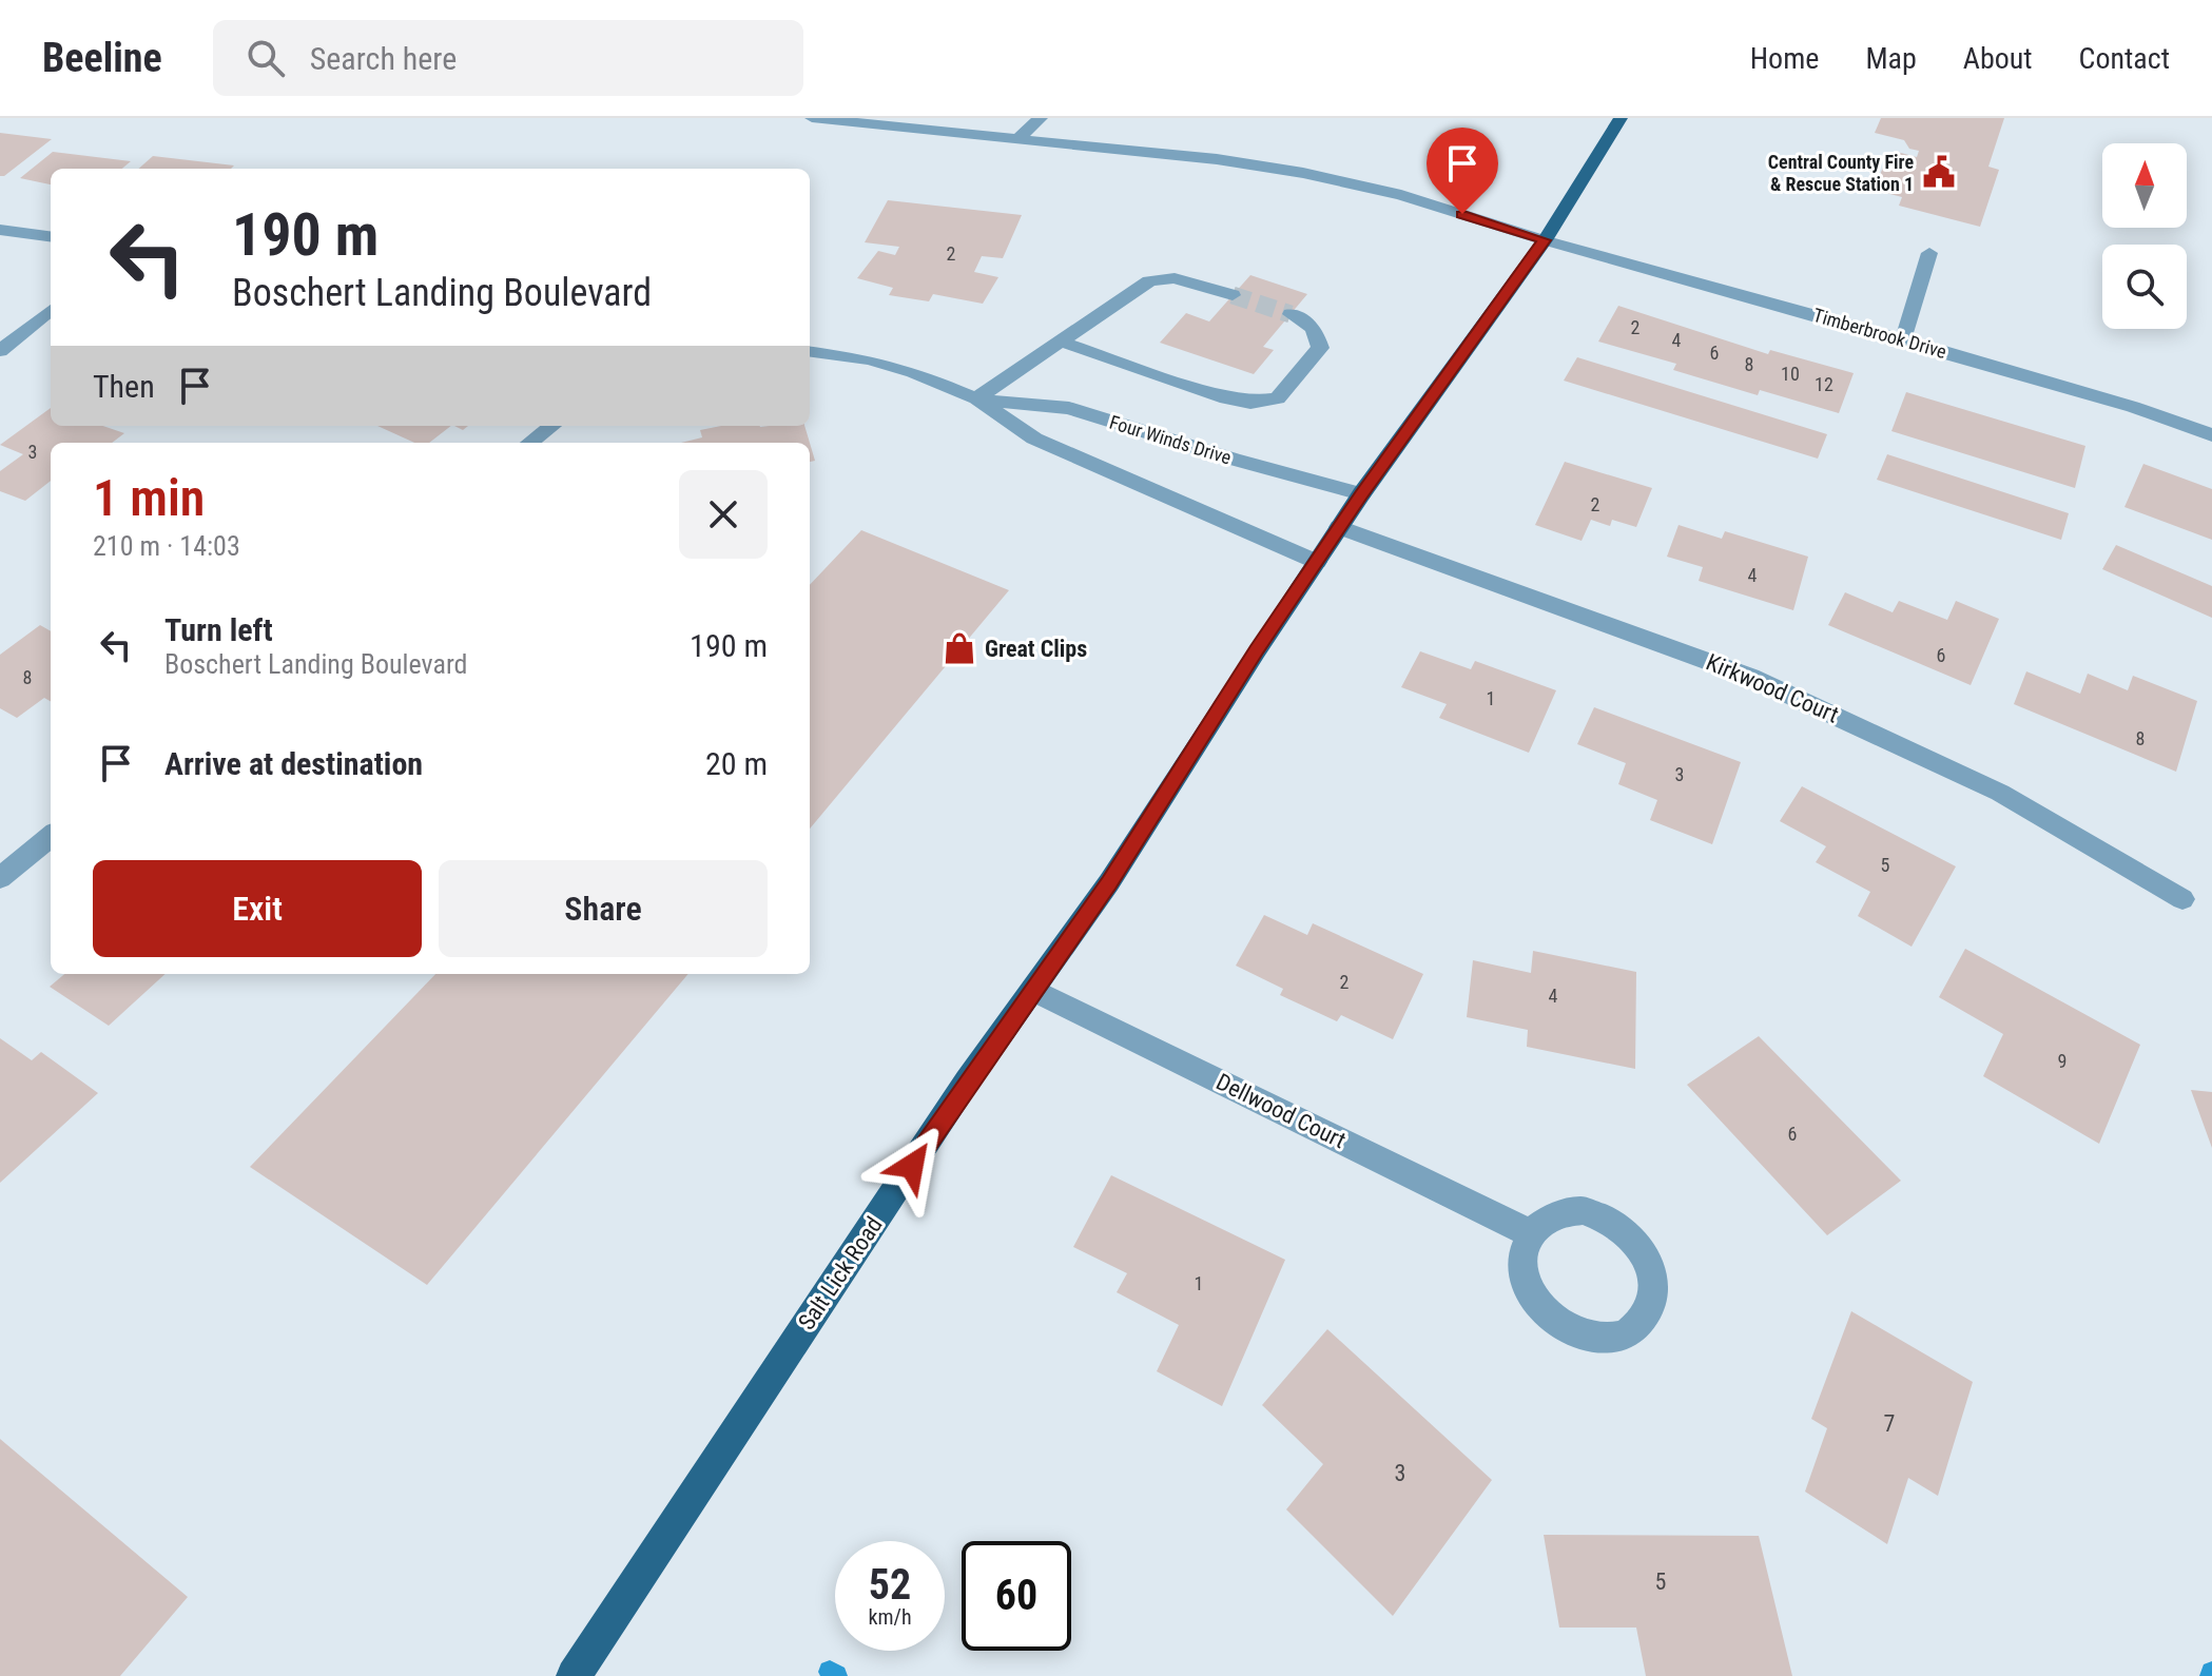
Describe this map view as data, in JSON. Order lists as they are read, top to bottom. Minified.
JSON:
{"streets":{"main road":["Salt Lick Road"],"street":["Timberbrook Drive","Four Winds Drive","Kirkwood Court","Dellwood Court"]},"crossings":[["Timberbrook Drive","Salt Lick Road"],["Four Winds Drive","Salt Lick Road"],["Kirkwood Court","Salt Lick Road"],["Dellwood Court","Salt Lick Road"]],"places":{"public building":["Central County Fire & Rescue Station 1"],"shop":["Great Clips"]},"house_numbers":["2","2","4","6","8","10","12","3","2","4","6","8","1","8","3","5","2","4","9","6","1","7","3","5"],"north":"top","page":{"header":"Beeline","search":"Search here","nav":["Home","Map","About","Contact"],"turn":["190 m","Boschert Landing Boulevard"],"then":"Then","heading":["1 min","210 m · 14:03"],"list":[{"name":"Turn left","note":"Boschert Landing Boulevard","value":"190 m"},{"name":"Arrive at destination","value":"20 m"}],"buttons":["Exit","Share"],"speed":"52 km/h","limit":"60"}}
